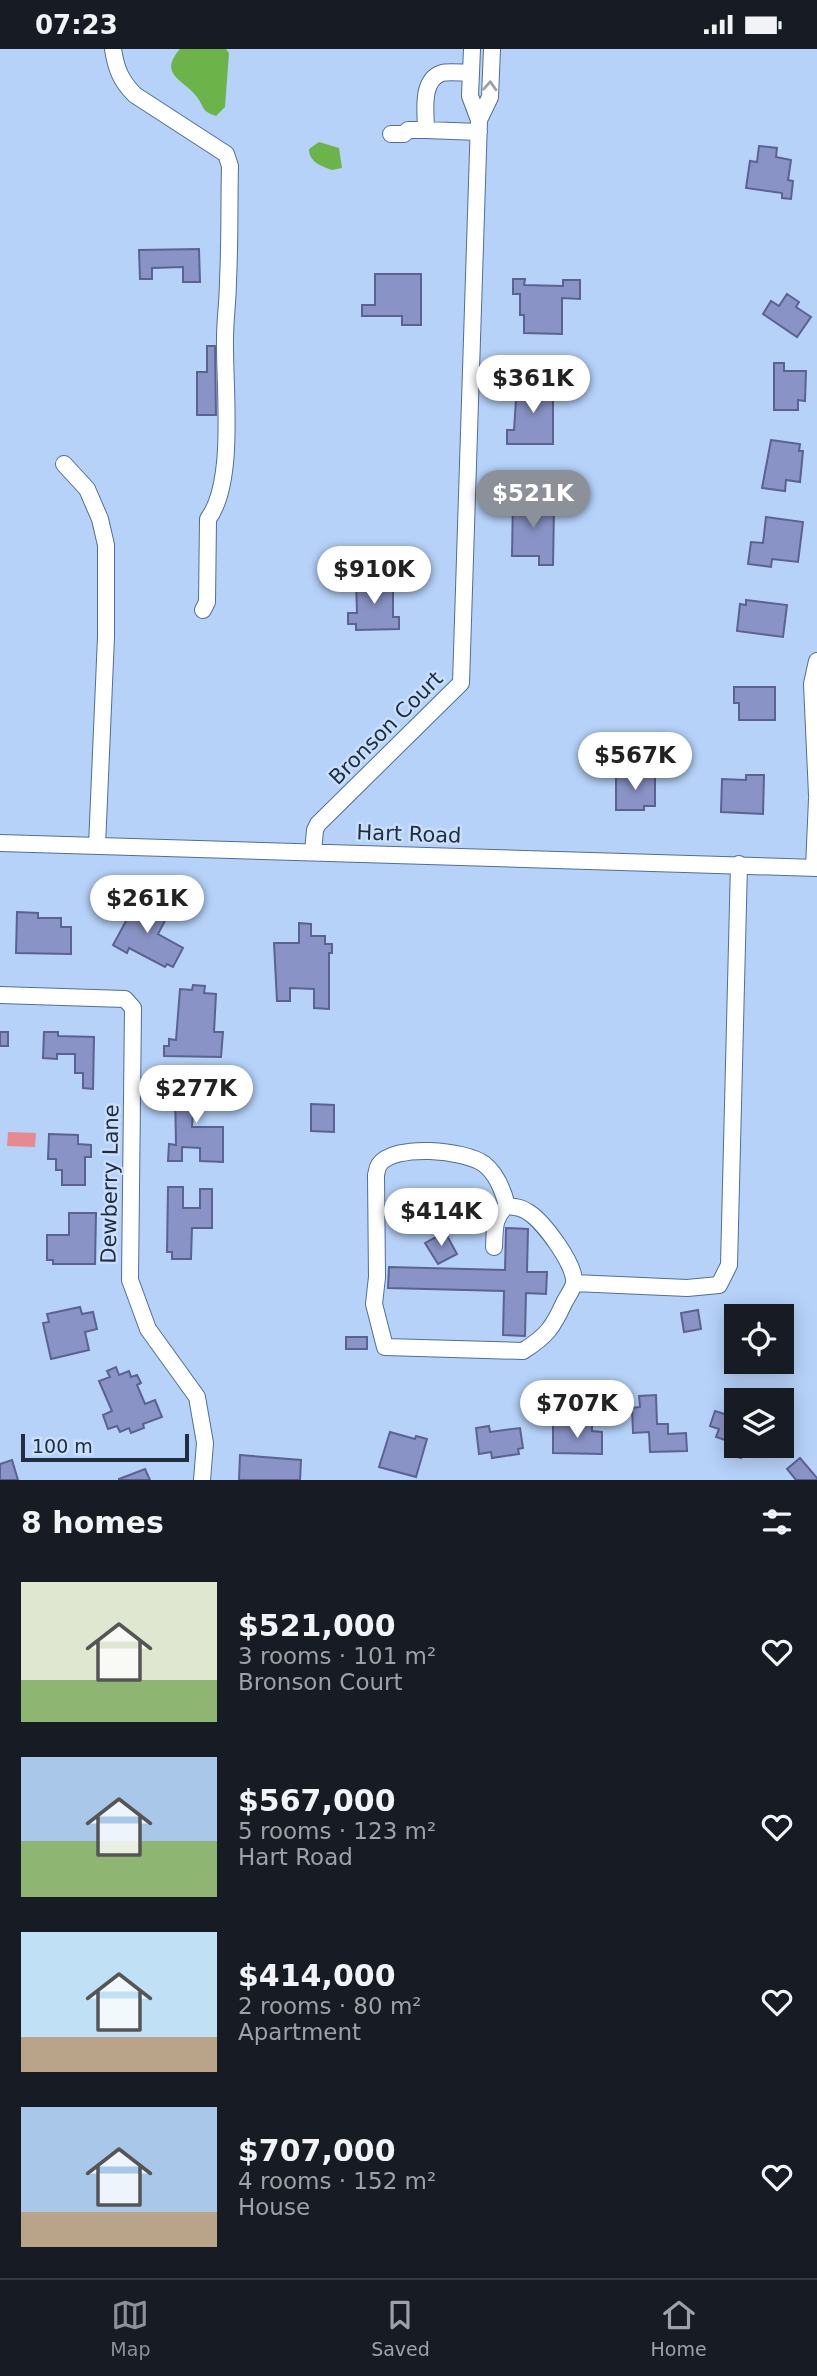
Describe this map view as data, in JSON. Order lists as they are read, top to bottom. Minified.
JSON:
{"streets":{"street":["Bronson Court","Hart Road","Dewberry Lane"]},"crossings":[["Bronson Court","Hart Road"]],"scale_bar":"100 m","page":{"status":"07:23","price":["$361K","$521K","$910K","$567K","$261K","$277K","$414K","$707K"],"scale":"100 m","heading":"8 homes","list":[{"name":"$521,000","note":"3 rooms · 101 m² · Bronson Court"},{"name":"$567,000","note":"5 rooms · 123 m² · Hart Road"},{"name":"$414,000","note":"2 rooms · 80 m² · Apartment"},{"name":"$707,000","note":"4 rooms · 152 m² · House"}],"tabs":["Map","Saved","Home"]}}
